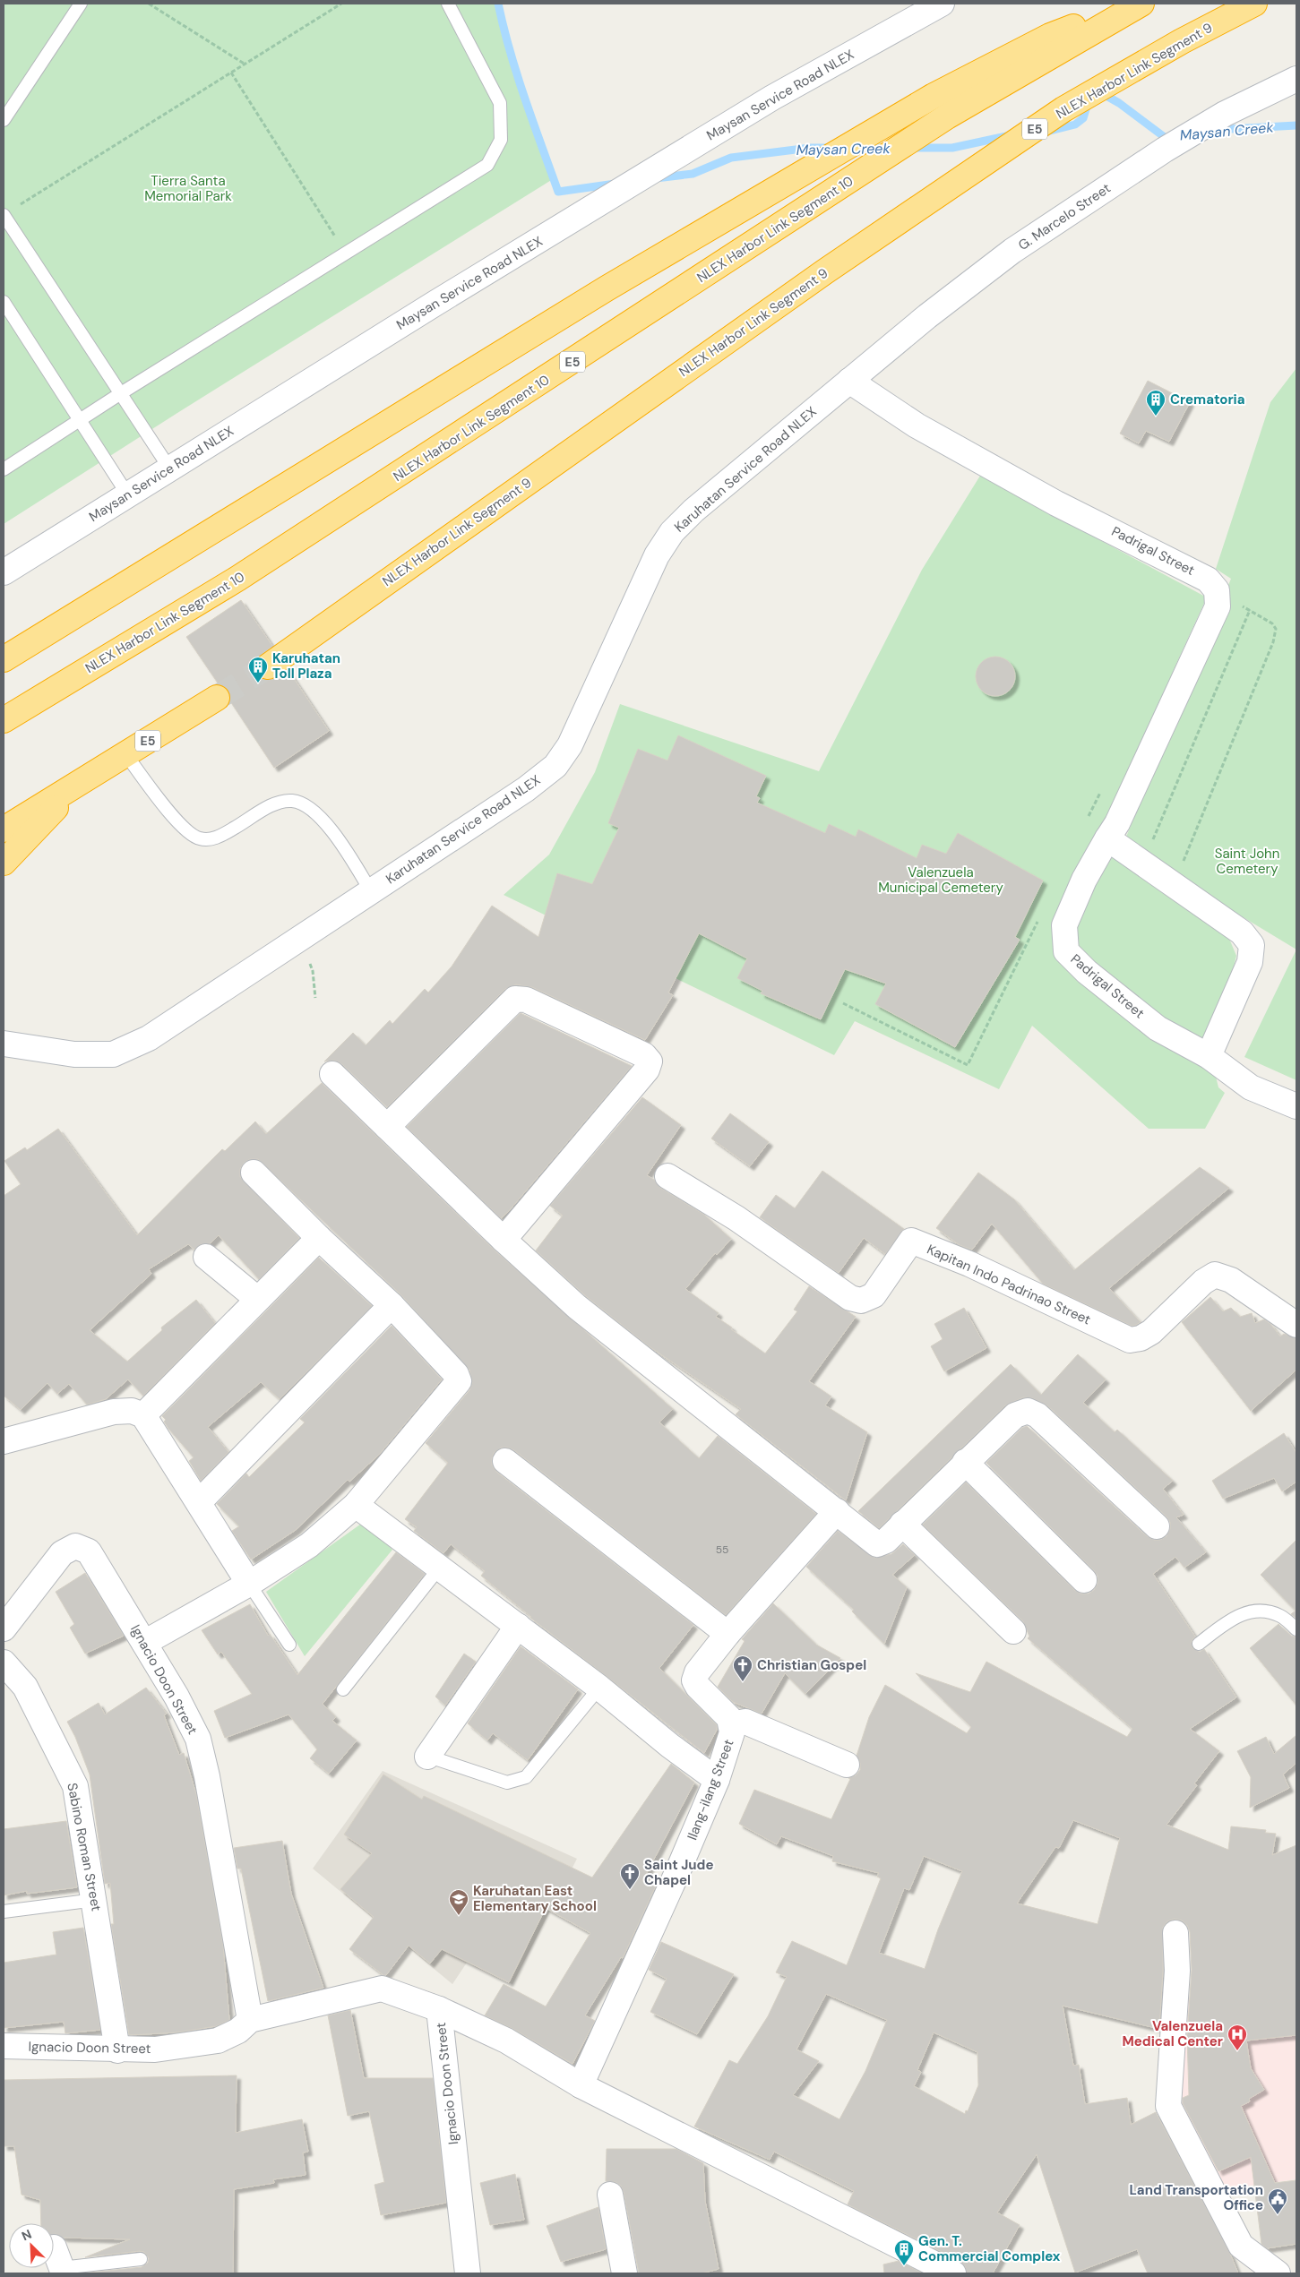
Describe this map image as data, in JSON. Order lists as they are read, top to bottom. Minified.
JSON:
{"streets":{"highway":["NLEX Harbor Link Segment 9","E5","NLEX Harbor Link Segment 10"],"street":["Maysan Service Road NLEX","G. Marcelo Street","Karuhatan Service Road NLEX","Padrigal Street","Kapitan Indo Padrinao Street","Ignacio Doon Street","Ilang-ilang Street","Sabino Roman Street"]},"crossings":[["G. Marcelo Street","Karuhatan Service Road NLEX"],["G. Marcelo Street","Padrigal Street"],["Karuhatan Service Road NLEX","Padrigal Street"],["Ignacio Doon Street","Sabino Roman Street"]],"water":["Maysan Creek"],"parks":["Tierra Santa Memorial Park","Saint John Cemetery","Valenzuela Municipal Cemetery"],"places":{"building":["Crematoria","Karuhatan Toll Plaza","Gen. T. Commercial Complex"],"church":["Christian Gospel","Saint Jude Chapel"],"school or university":["Karuhatan East Elementary School"],"hospital":["Valenzuela Medical Center"],"public building":["Land Transportation Office"]},"house_numbers":["55"],"north":"top left"}
